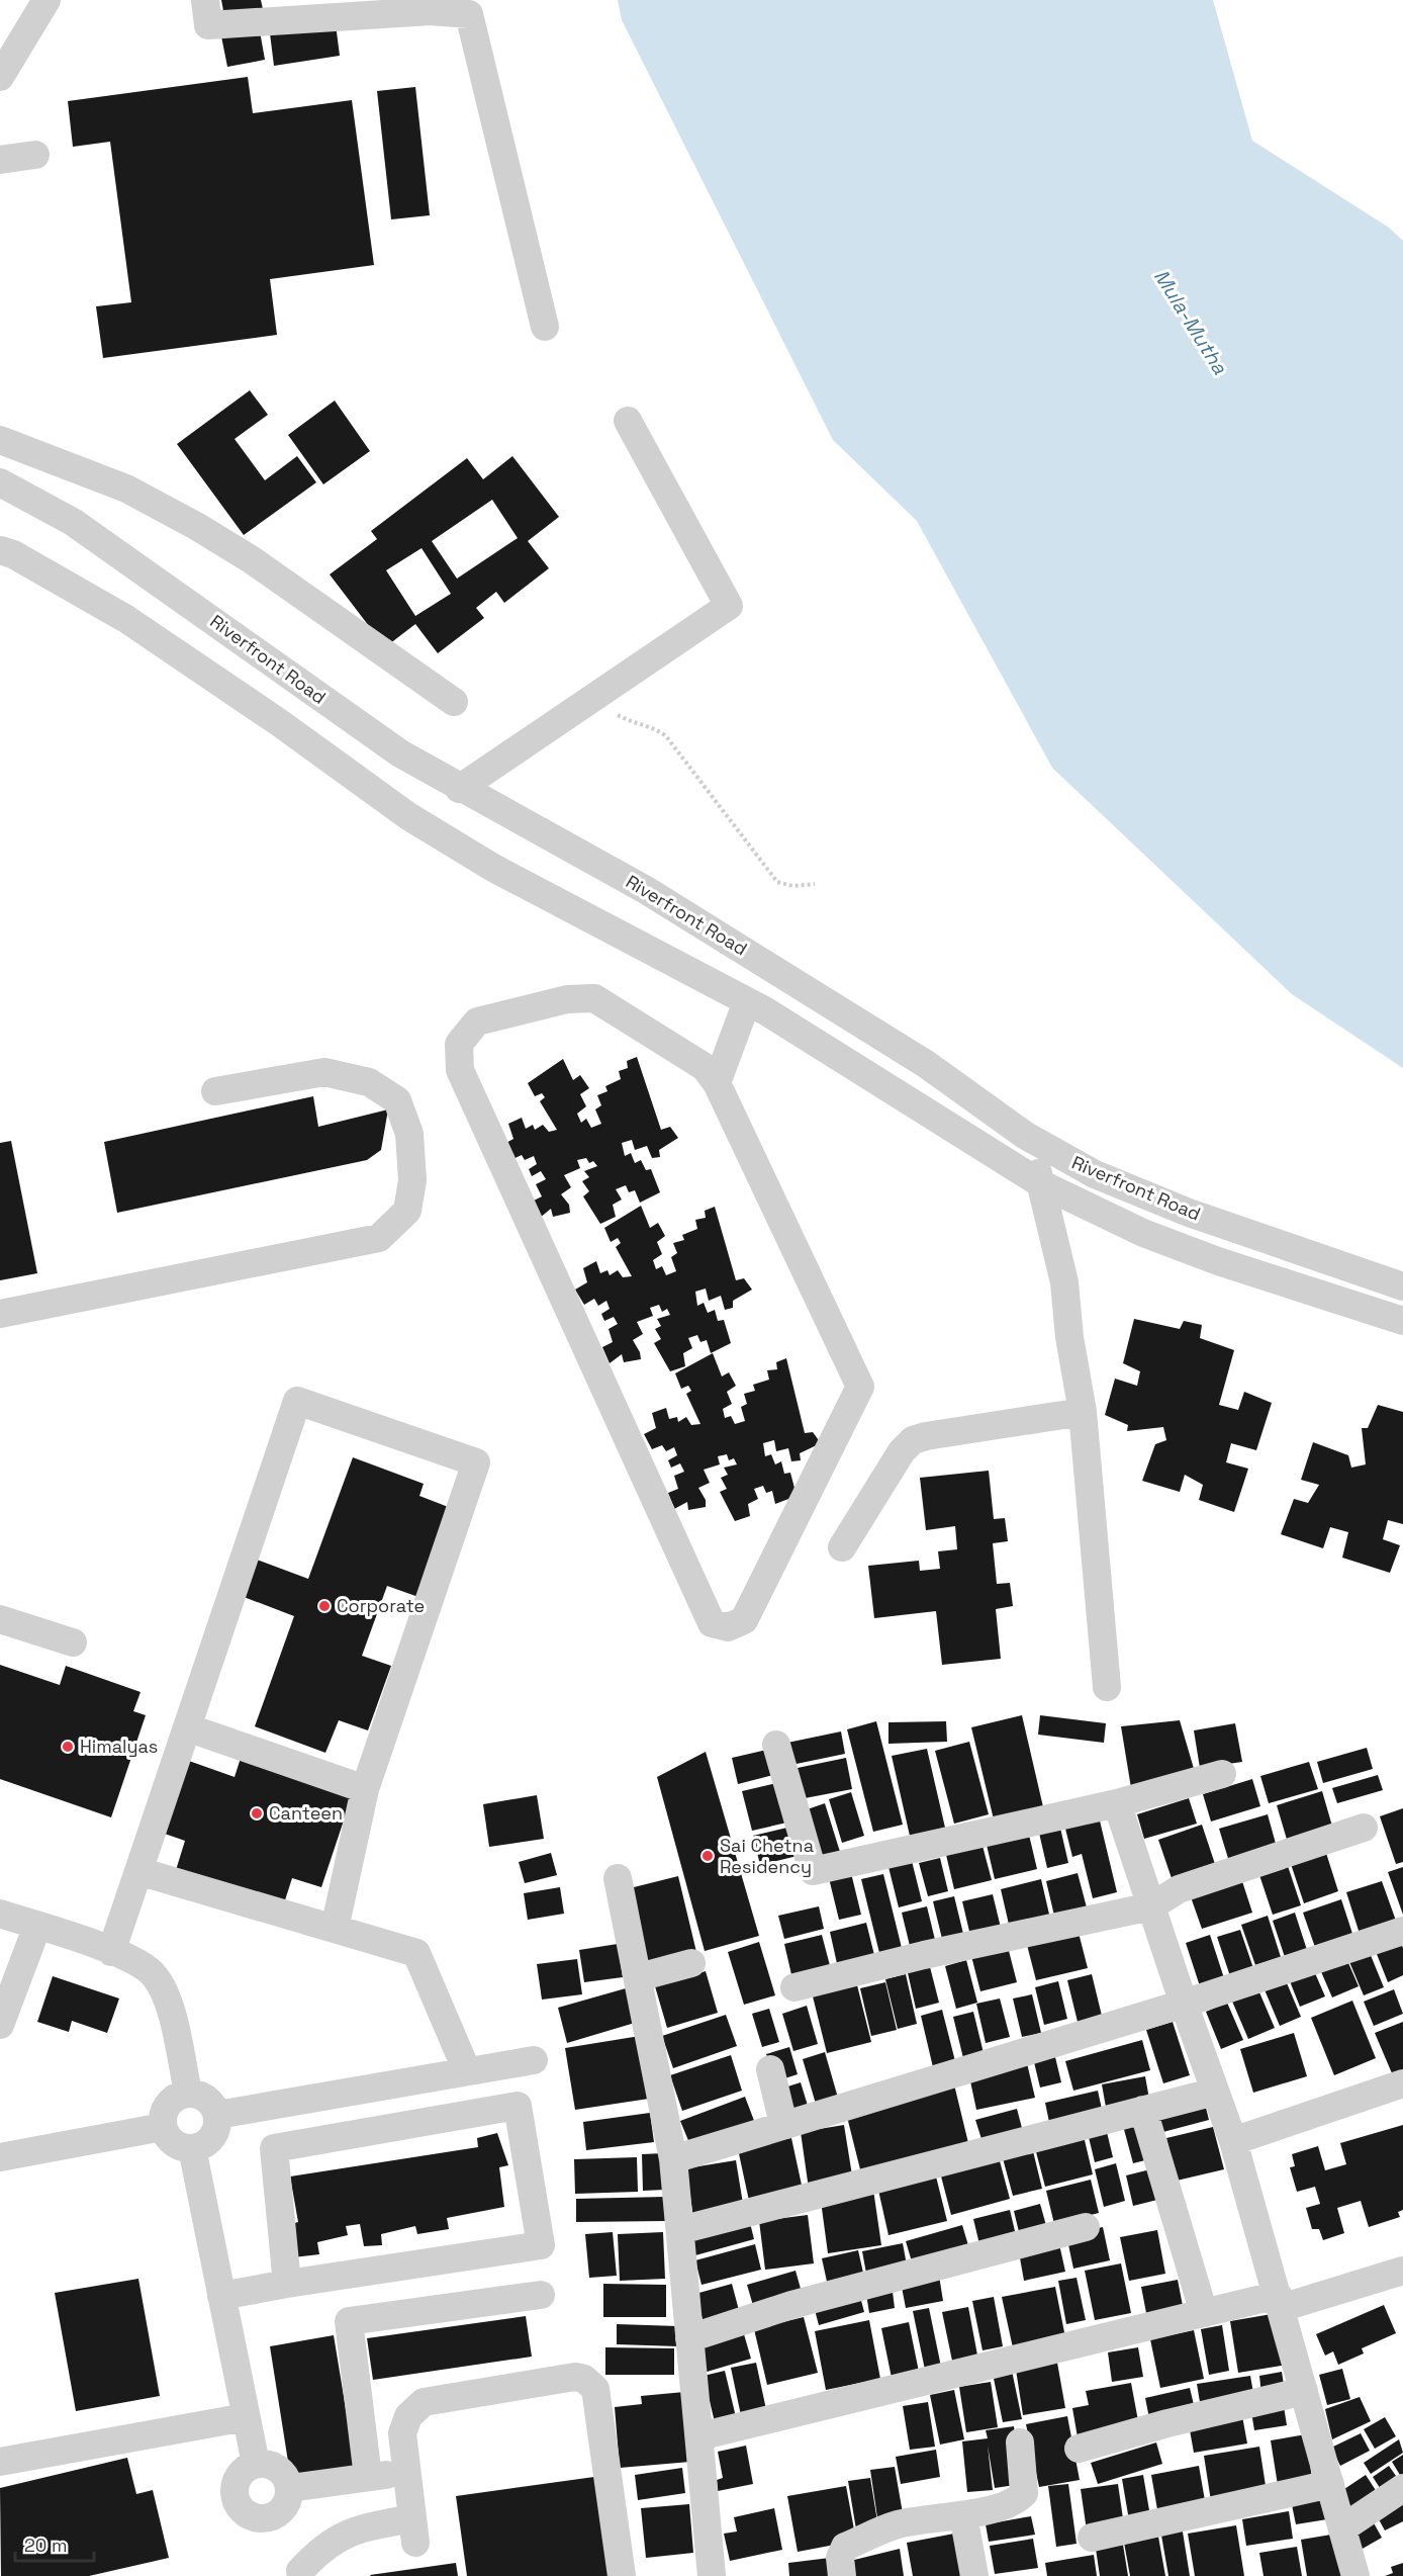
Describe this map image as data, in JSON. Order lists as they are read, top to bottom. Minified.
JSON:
{"streets":{"street":["Riverfront Road"]},"water":["Mula-Mutha"],"places":["Corporate","Himalyas","Canteen","Sai Chetna Residency"],"scale_bar":"20 m"}
